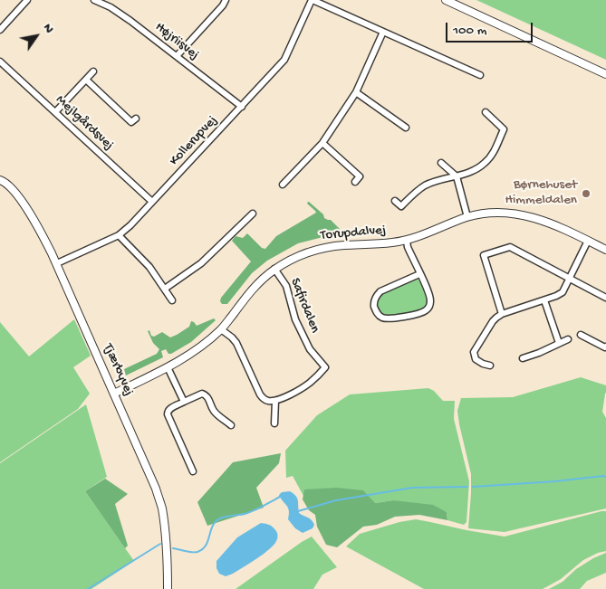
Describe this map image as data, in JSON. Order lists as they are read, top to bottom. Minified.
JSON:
{"streets":{"street":["Højriisvej","Mejlgårdsvej","Kollerupvej","Torupdalvej","Safirdalen","Tjærbyvej"]},"crossings":[["Højriisvej","Kollerupvej"],["Mejlgårdsvej","Kollerupvej"],["Kollerupvej","Tjærbyvej"],["Torupdalvej","Safirdalen"],["Torupdalvej","Tjærbyvej"]],"places":["Børnehuset Himmeldalen"],"scale_bar":"100 m","north":"top right"}
